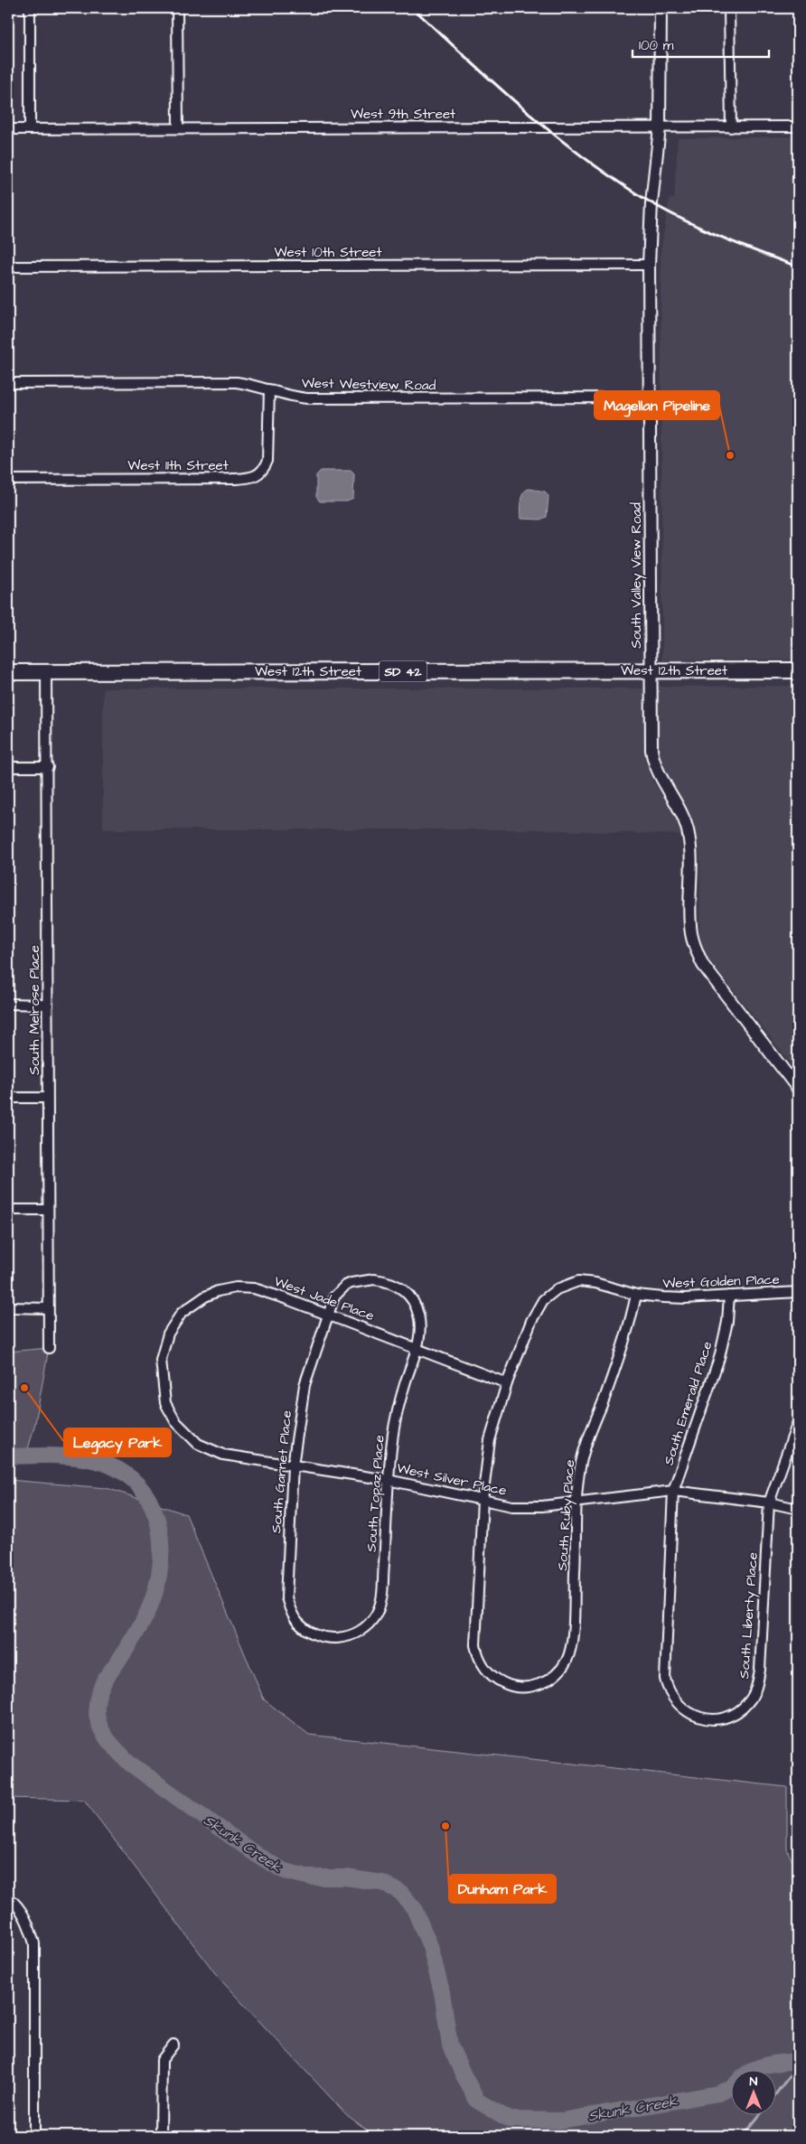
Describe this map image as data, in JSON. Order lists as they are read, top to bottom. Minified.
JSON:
{"streets":{"main road":["West 12th Street","SD 42"],"street":["West 9th Street","West 10th Street","West Westview Road","West 11th Street","South Valley View Road","South Melrose Place","West Golden Place","West Jade Place","South Emerald Place","South Garnet Place","West Silver Place","South Topaz Place","South Ruby Place","South Liberty Place"]},"crossings":[["West 9th Street","South Valley View Road"],["West 10th Street","South Valley View Road"],["West Westview Road","West 11th Street"],["West Westview Road","South Valley View Road"],["South Valley View Road","West 12th Street"],["West 12th Street","South Melrose Place"],["West Golden Place","West Jade Place"],["West Golden Place","South Emerald Place"],["West Golden Place","South Ruby Place"],["West Jade Place","South Garnet Place"],["West Jade Place","West Silver Place"],["West Jade Place","South Topaz Place"],["South Emerald Place","West Silver Place"],["South Emerald Place","South Liberty Place"],["South Garnet Place","West Silver Place"],["South Garnet Place","South Topaz Place"],["West Silver Place","South Topaz Place"],["West Silver Place","South Ruby Place"],["West Silver Place","South Liberty Place"]],"water":["Skunk Creek"],"places":["Magellan Pipeline","Legacy Park","Dunham Park"],"scale_bar":"100 m","north":"top"}
